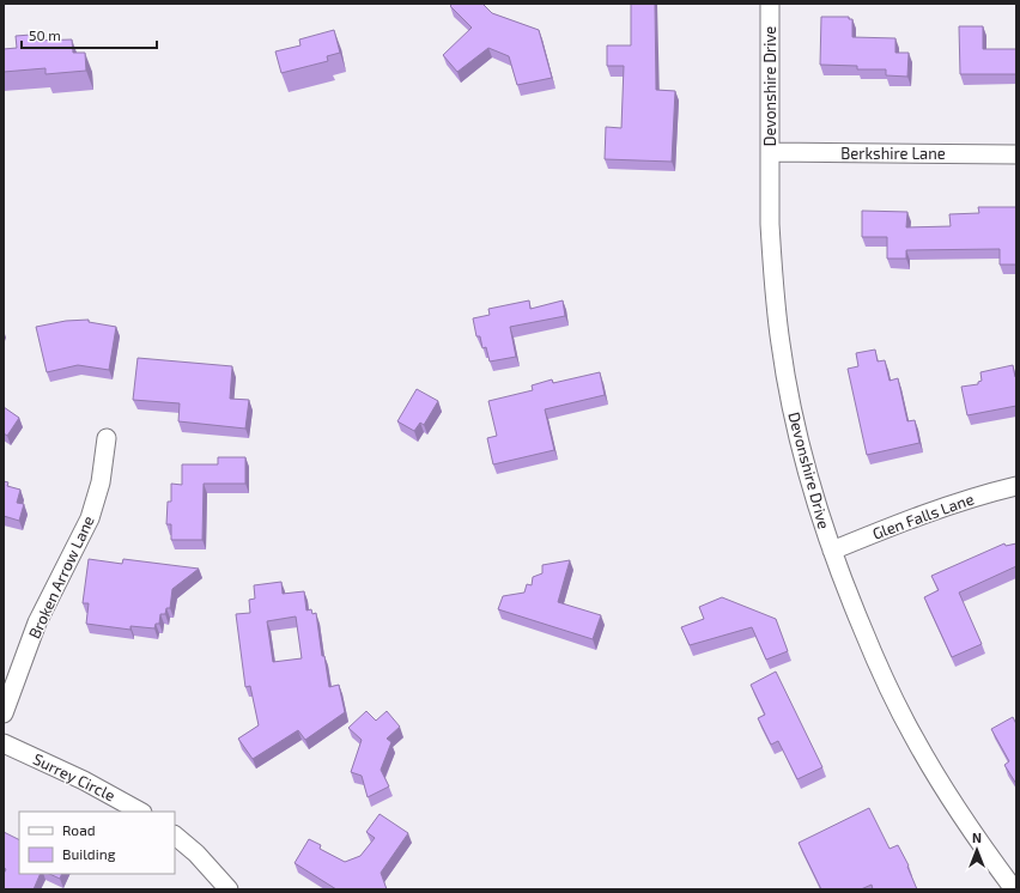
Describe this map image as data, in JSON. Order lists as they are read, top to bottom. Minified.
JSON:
{"streets":{"street":["Devonshire Drive","Berkshire Lane","Glen Falls Lane","Broken Arrow Lane","Surrey Circle"]},"crossings":[["Devonshire Drive","Berkshire Lane"],["Devonshire Drive","Glen Falls Lane"]],"legend":["Road","Building"],"scale_bar":"50 m","north":"top"}
